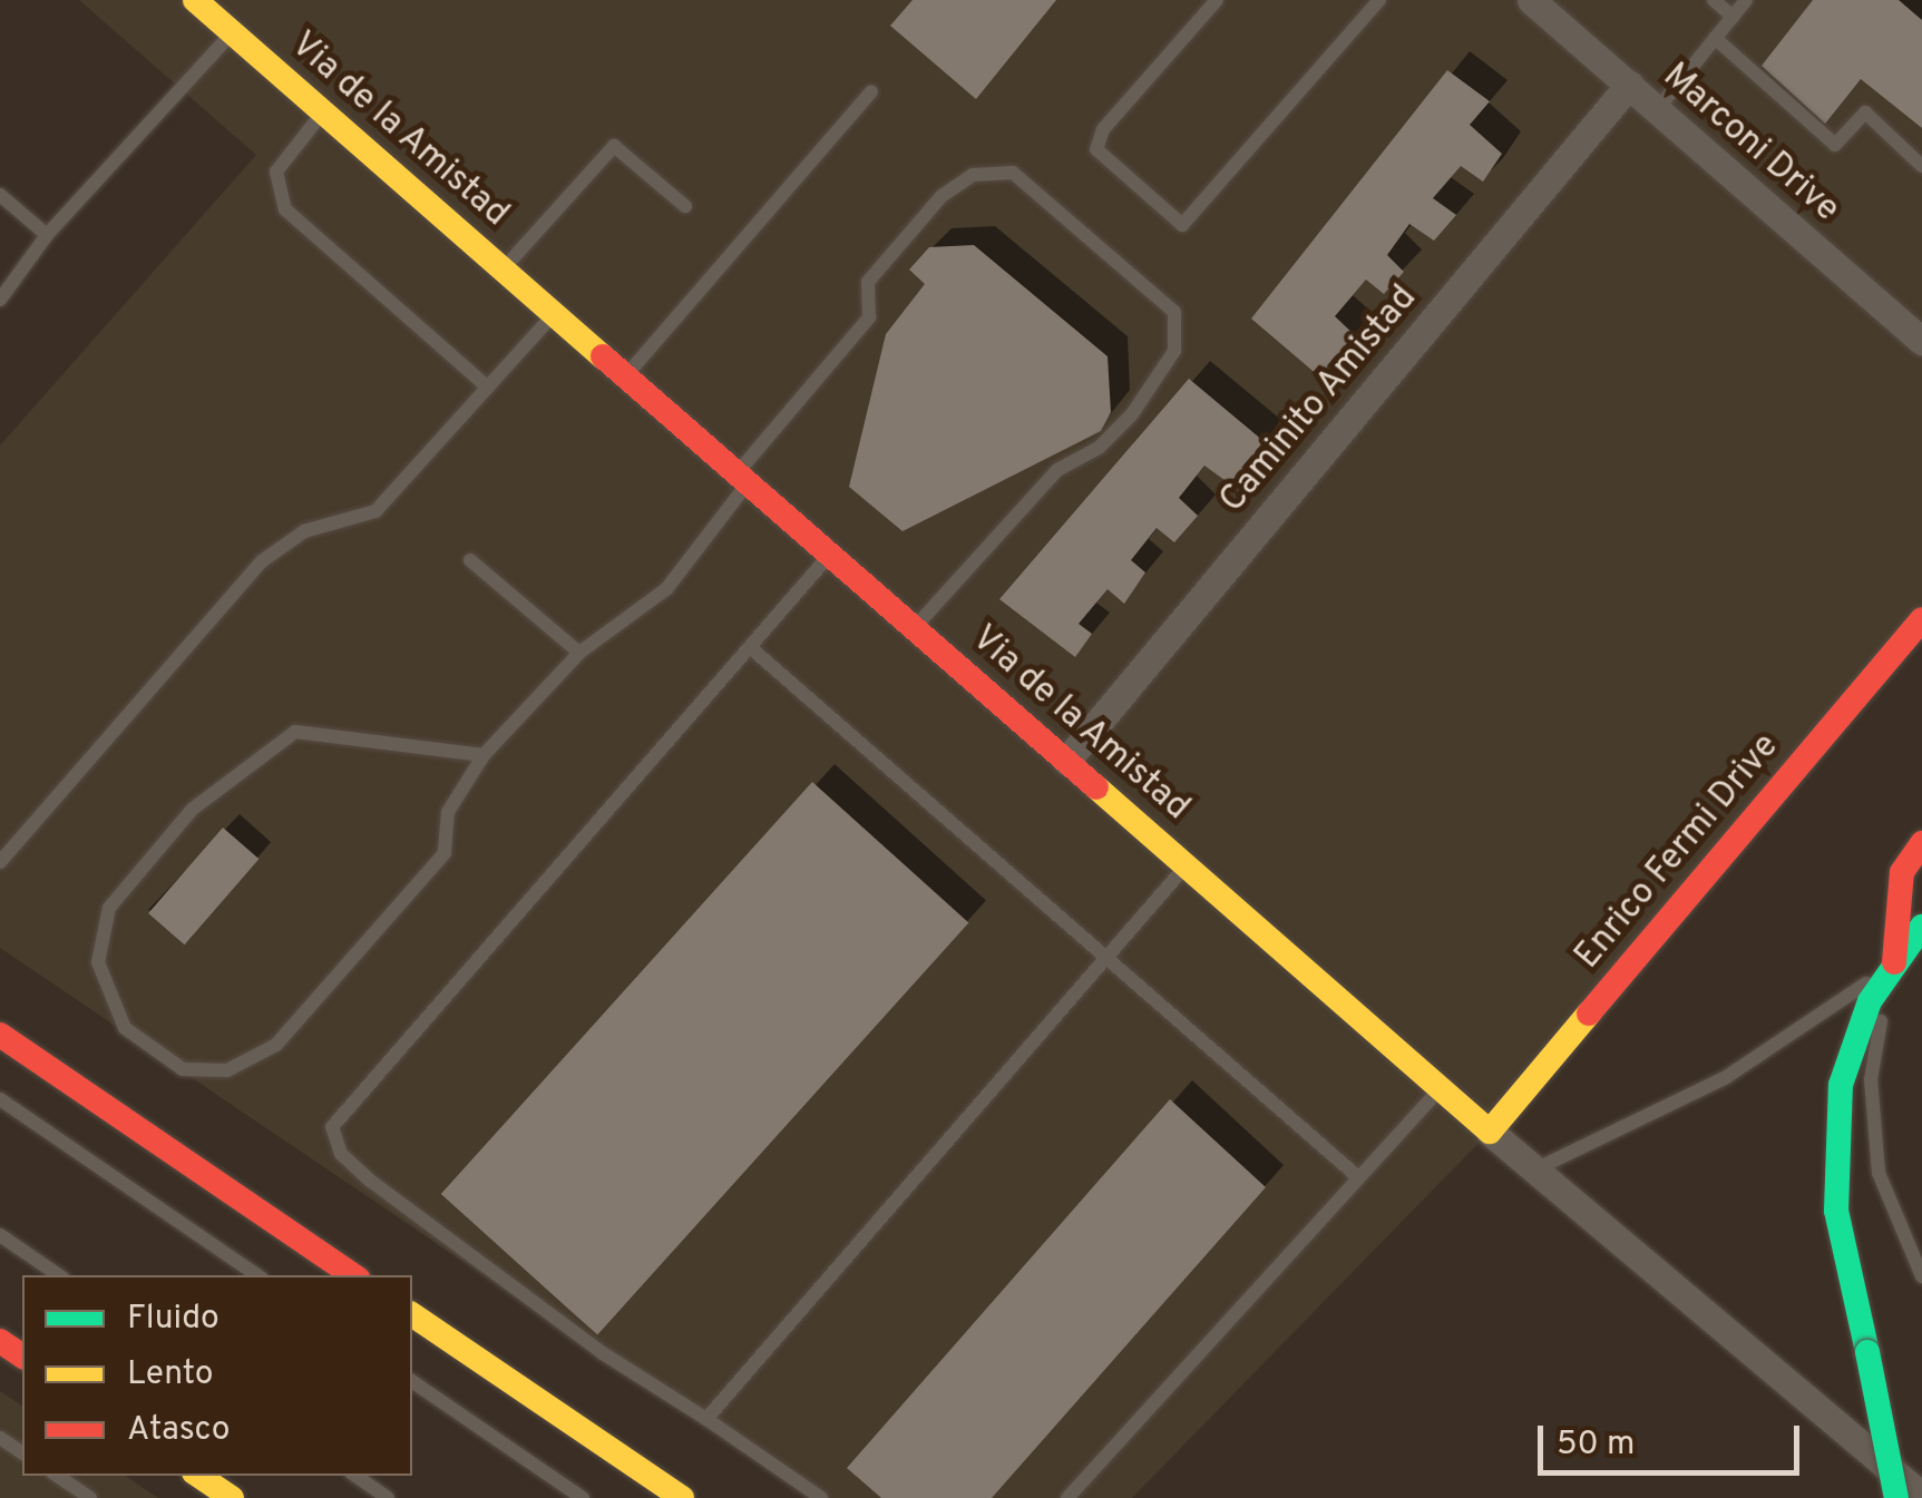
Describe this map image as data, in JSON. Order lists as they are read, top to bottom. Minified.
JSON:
{"streets":{"main road":["Via de la Amistad","Enrico Fermi Drive"],"street":["Marconi Drive","Caminito Amistad"]},"crossings":[["Via de la Amistad","Caminito Amistad"],["Via de la Amistad","Enrico Fermi Drive"],["Marconi Drive","Caminito Amistad"]],"legend":["Fluido","Lento","Atasco"],"scale_bar":"50 m"}
